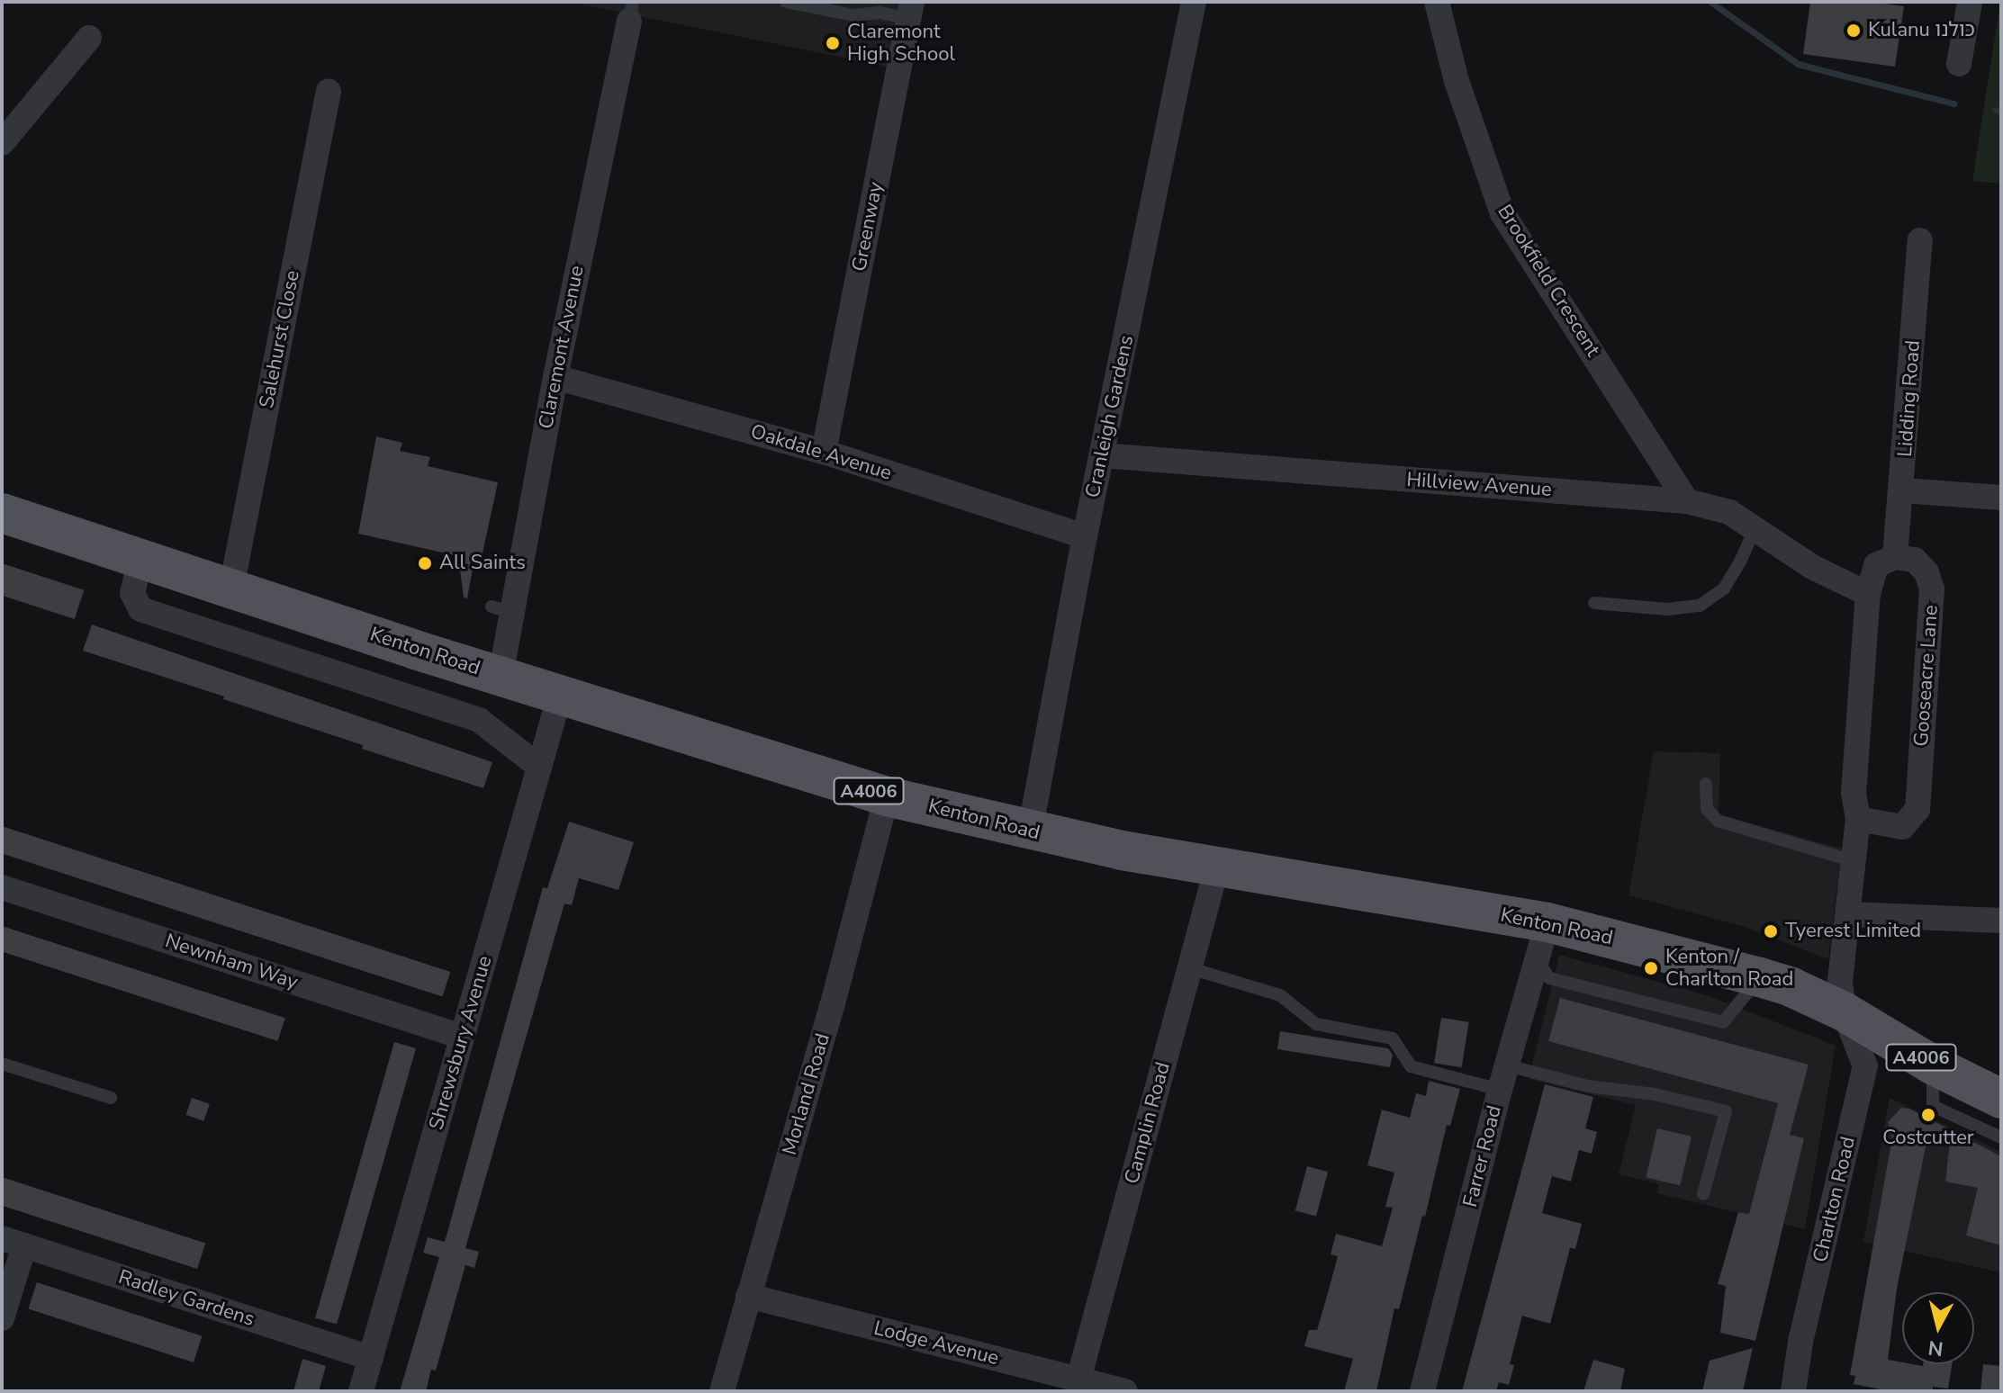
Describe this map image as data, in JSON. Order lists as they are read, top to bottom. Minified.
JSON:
{"streets":{"main road":["Kenton Road","A4006"],"street":["Greenway","Brookfield Crescent","Salehurst Close","Claremont Avenue","Lidding Road","Cranleigh Gardens","Oakdale Avenue","Hillview Avenue","Gooseacre Lane","Newnham Way","Shrewsbury Avenue","Morland Road","Camplin Road","Farrer Road","Charlton Road","Radley Gardens","Lodge Avenue"]},"crossings":[["Greenway","Oakdale Avenue"],["Brookfield Crescent","Hillview Avenue"],["Salehurst Close","Kenton Road"],["Claremont Avenue","Oakdale Avenue"],["Claremont Avenue","Kenton Road"],["Lidding Road","Gooseacre Lane"],["Cranleigh Gardens","Oakdale Avenue"],["Cranleigh Gardens","Hillview Avenue"],["Cranleigh Gardens","Kenton Road"],["Kenton Road","A4006"],["Kenton Road","Shrewsbury Avenue"],["Kenton Road","Morland Road"],["Kenton Road","Camplin Road"],["Kenton Road","Farrer Road"],["Kenton Road","Charlton Road"],["A4006","Charlton Road"],["Newnham Way","Shrewsbury Avenue"],["Shrewsbury Avenue","Radley Gardens"],["Morland Road","Lodge Avenue"],["Camplin Road","Lodge Avenue"]],"places":["Kulanu כולנו","Claremont High School","All Saints","Tyerest Limited","Kenton / Charlton Road","Costcutter"],"north":"bottom"}
